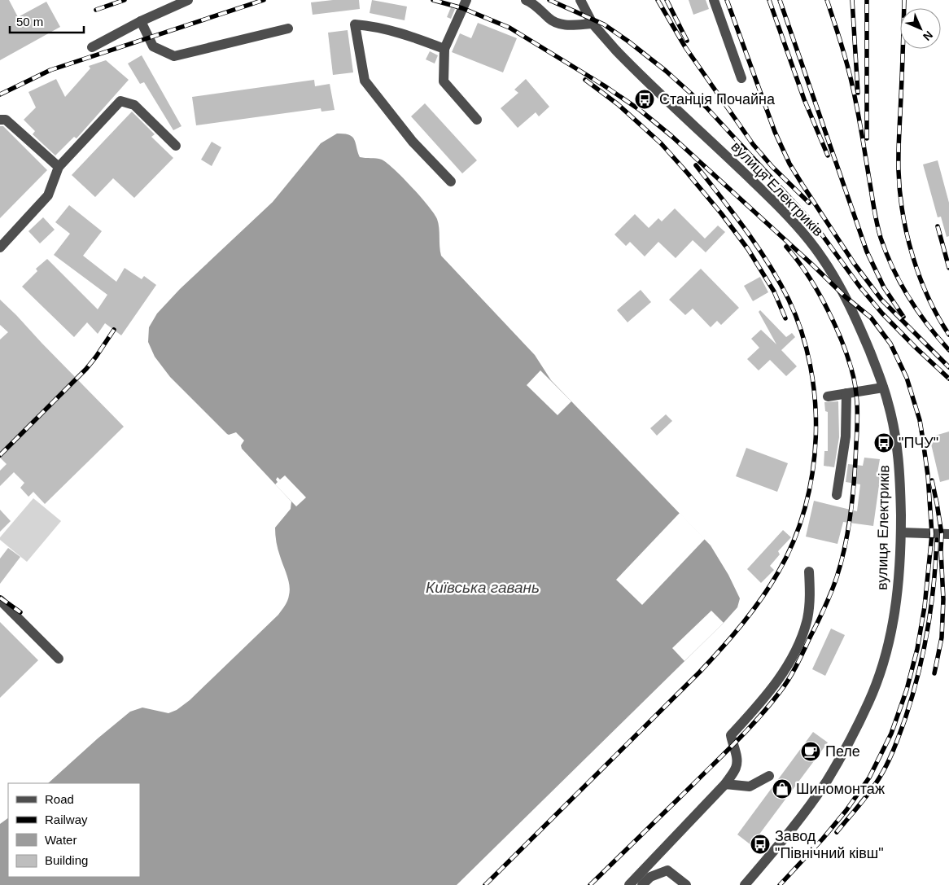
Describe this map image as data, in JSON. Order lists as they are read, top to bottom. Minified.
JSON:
{"streets":{"street":["вулиця Електриків"]},"water":["Київська гавань"],"places":{"bus stop":["Станція Почайна","\"ПЧУ\"","Завод \"Північний кiвш\""],"cafe":["Пеле"],"shop":["Шиномонтаж"]},"legend":["Road","Railway","Water","Building"],"scale_bar":"50 m","north":"bottom right"}
